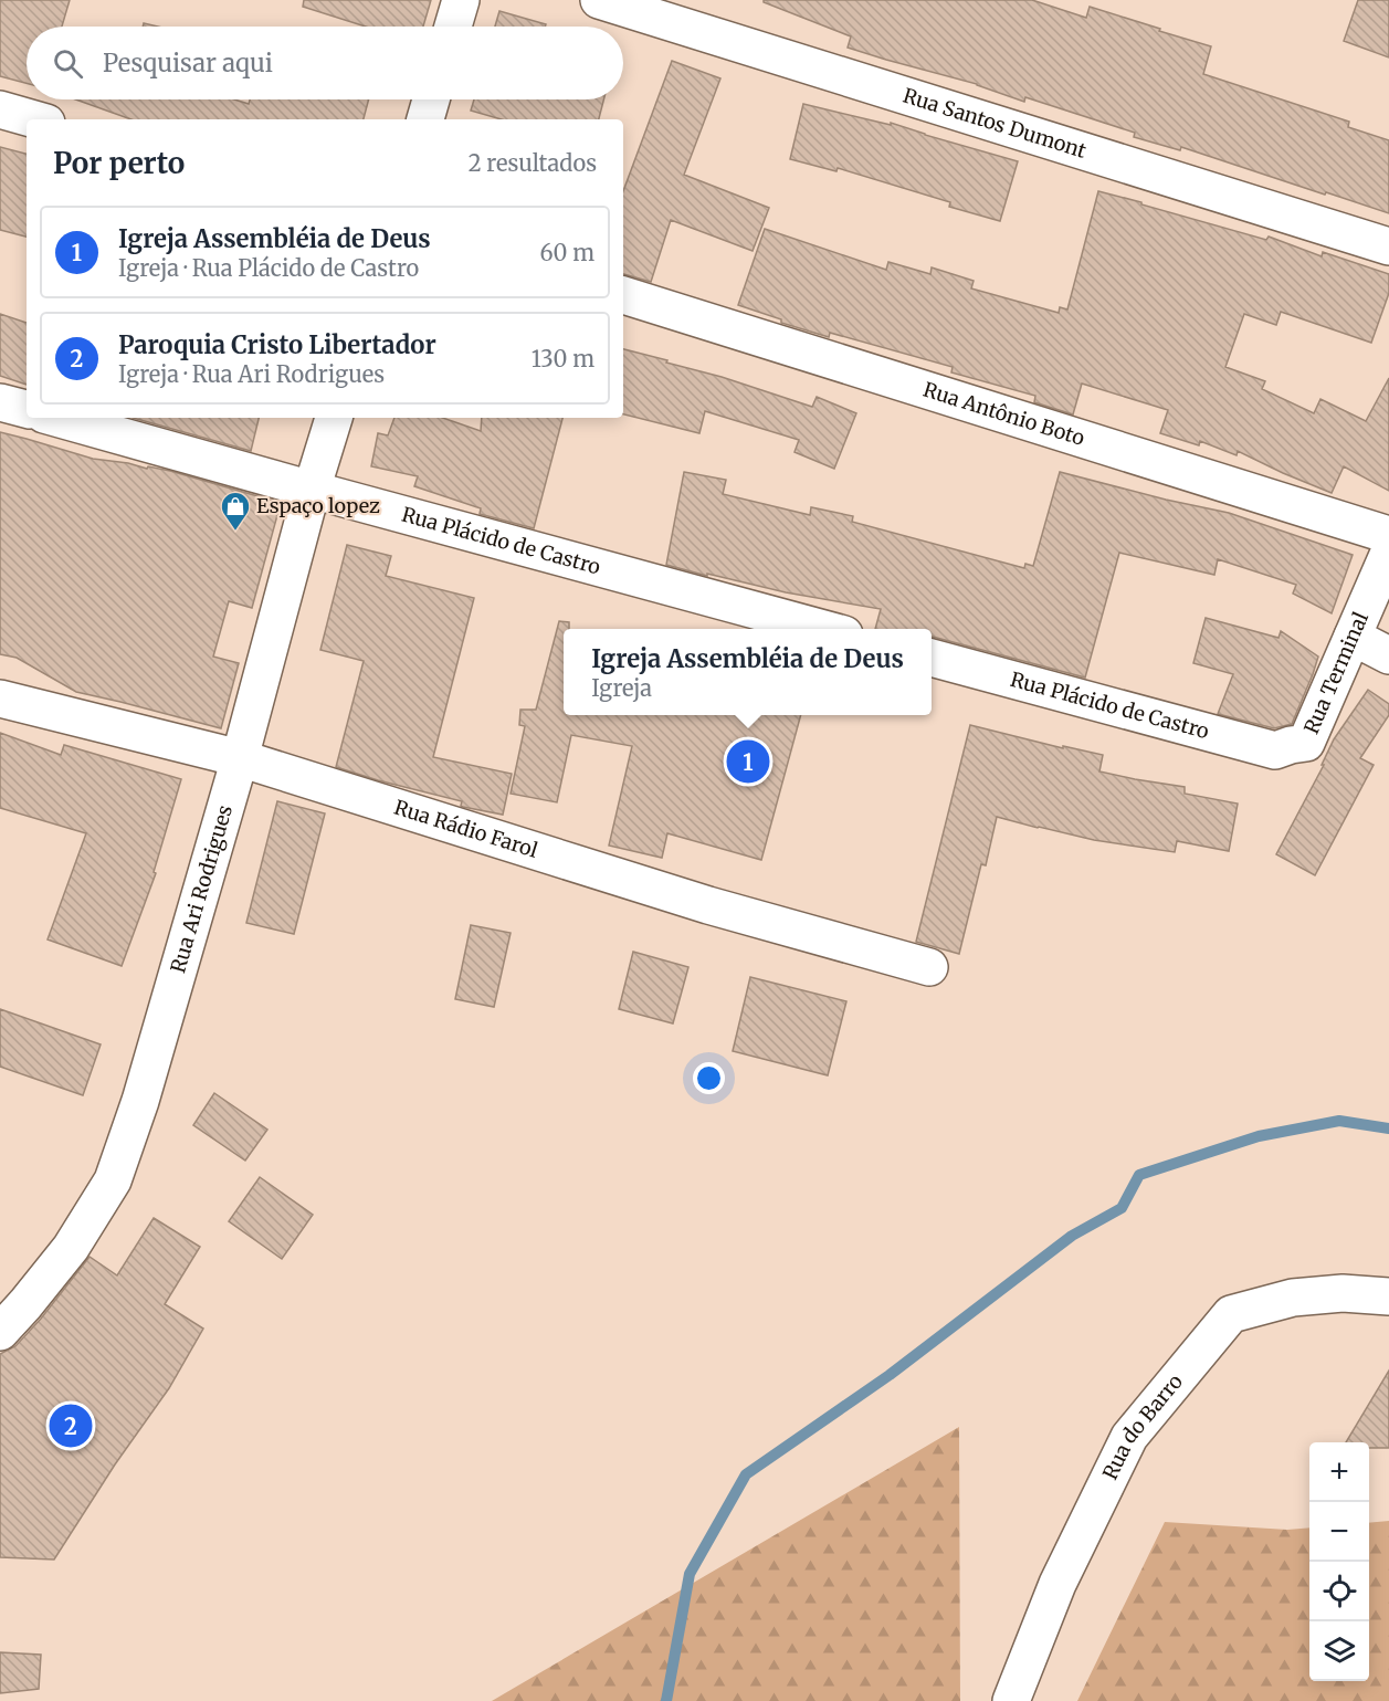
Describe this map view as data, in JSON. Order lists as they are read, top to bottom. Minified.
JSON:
{"streets":{"street":["Rua Santos Dumont","Rua Antônio Boto","Rua Plácido de Castro","Rua Terminal","Rua Rádio Farol","Rua Ari Rodrigues","Rua do Barro"]},"crossings":[["Rua Plácido de Castro","Rua Terminal"],["Rua Plácido de Castro","Rua Ari Rodrigues"],["Rua Rádio Farol","Rua Ari Rodrigues"]],"places":{"shop":["Espaço lopez"]},"page":{"search":"Pesquisar aqui","heading":["Por perto","2 resultados"],"list":[{"mark":"1","name":"Igreja Assembléia de Deus","note":"Igreja · Rua Plácido de Castro","value":"60 m"},{"mark":"2","name":"Paroquia Cristo Libertador","note":"Igreja · Rua Ari Rodrigues","value":"130 m"}],"popup":["Igreja Assembléia de Deus","Igreja"],"pins":["1","2"],"map_buttons":["+","−"]}}
